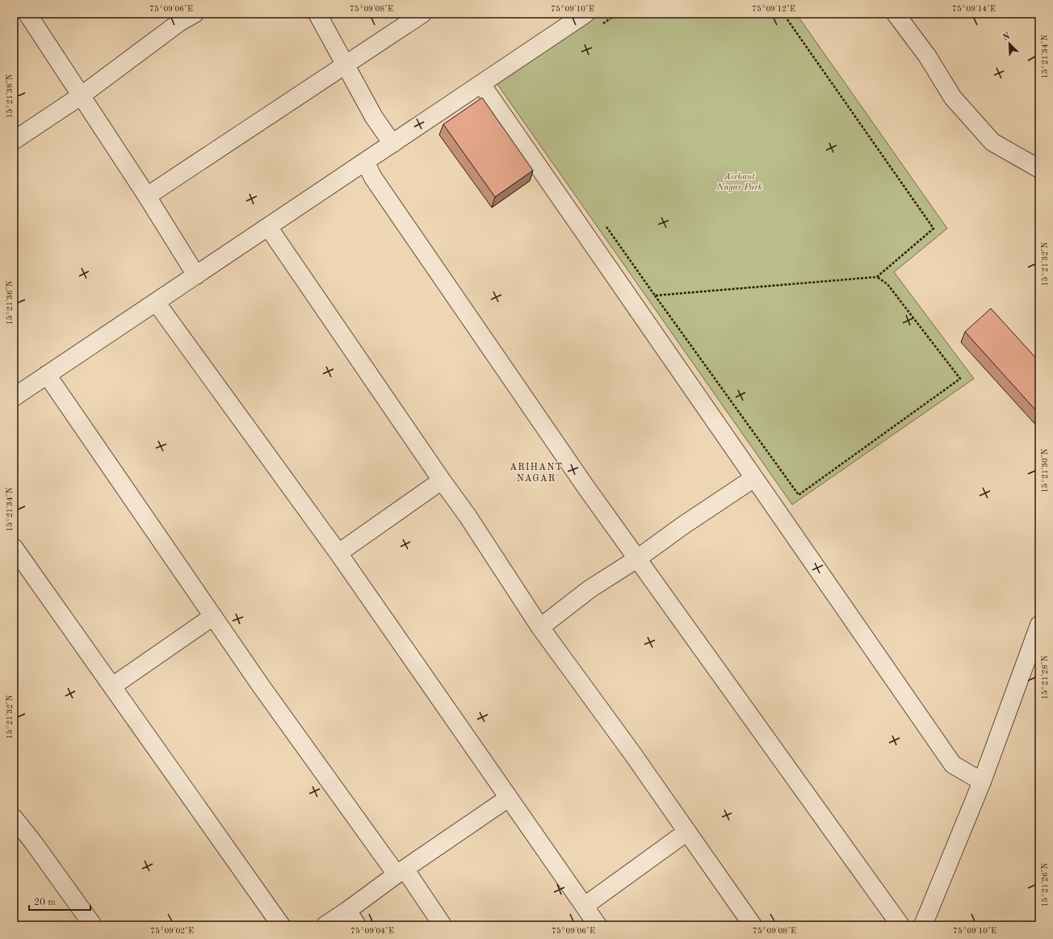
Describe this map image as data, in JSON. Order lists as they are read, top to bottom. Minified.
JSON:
{"districts":["ARIHANT NAGAR"],"parks":["Airhant Nagar Park"],"scale_bar":"20 m","north":"top left","coordinates":["75°09'06\"E","75°09'08\"E","75°09'10\"E","75°09'12\"E","75°09'14\"E","15°21'34\"N","15°21'38\"N","15°21'32\"N","15°21'36\"N","15°21'30\"N","15°21'28\"N","15°21'26\"N","75°09'02\"E","75°09'04\"E"]}
